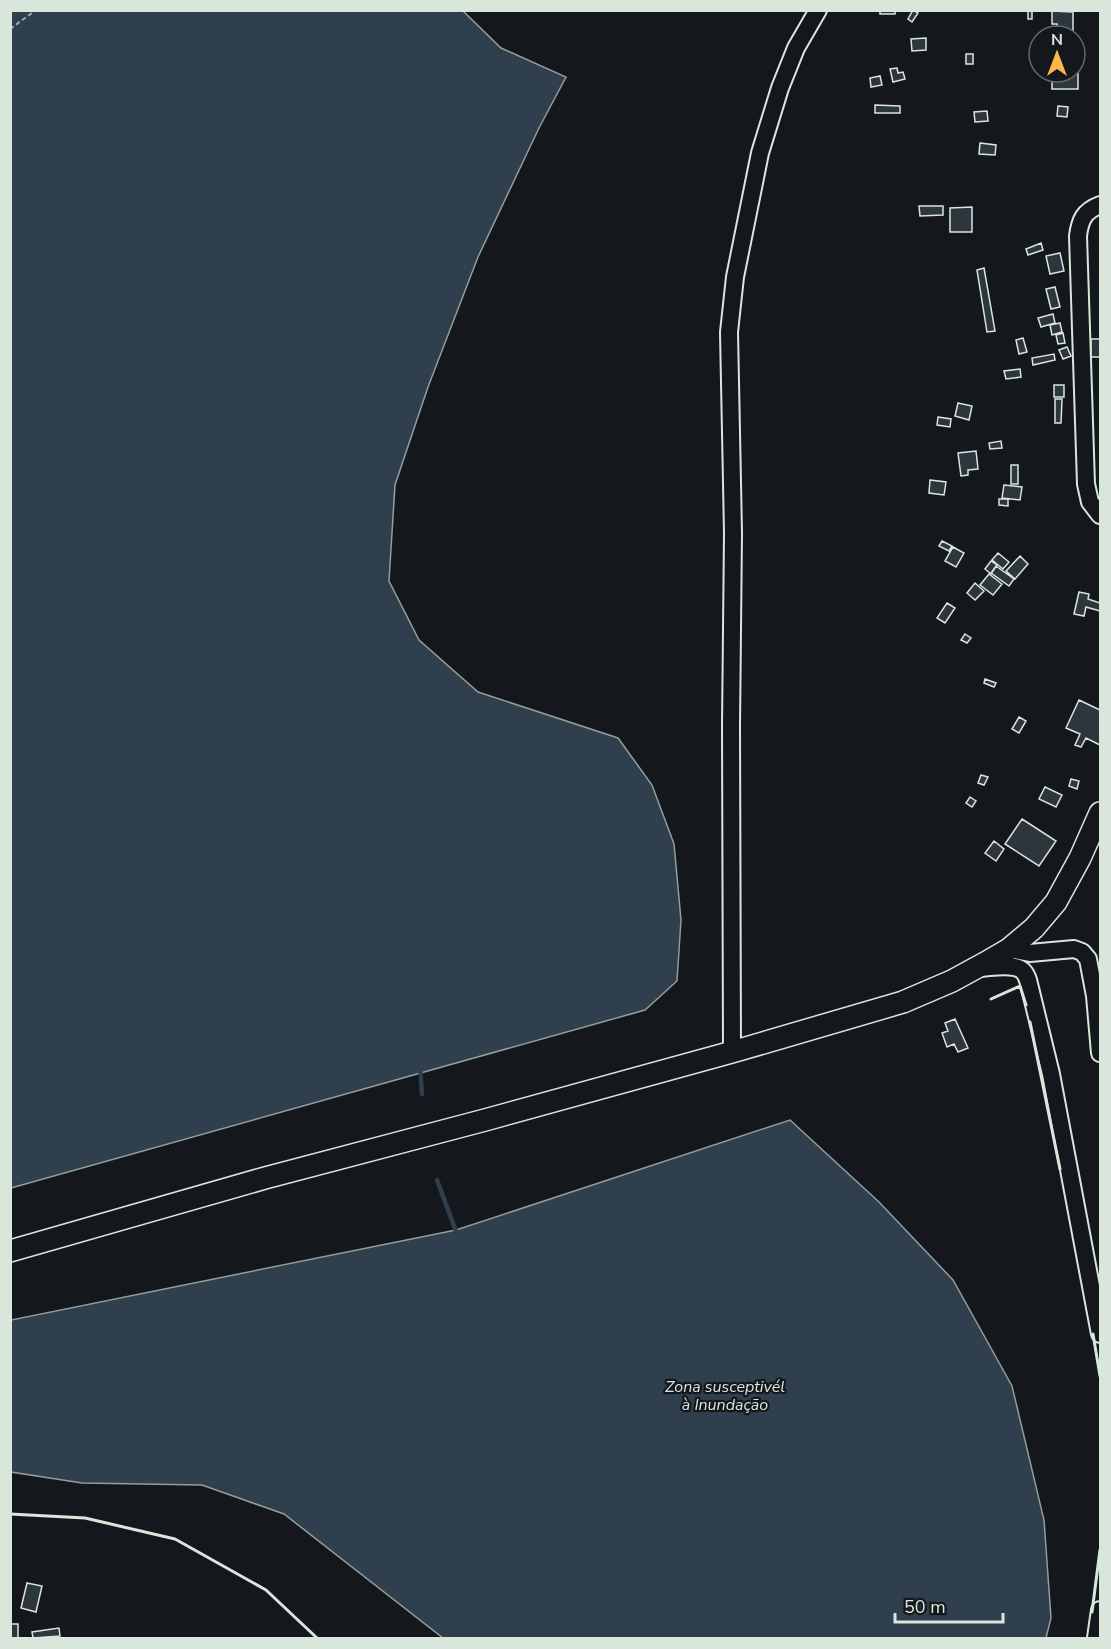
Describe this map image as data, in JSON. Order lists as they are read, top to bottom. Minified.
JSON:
{"water":["Zona susceptivél à Inundação"],"scale_bar":"50 m","north":"top"}
